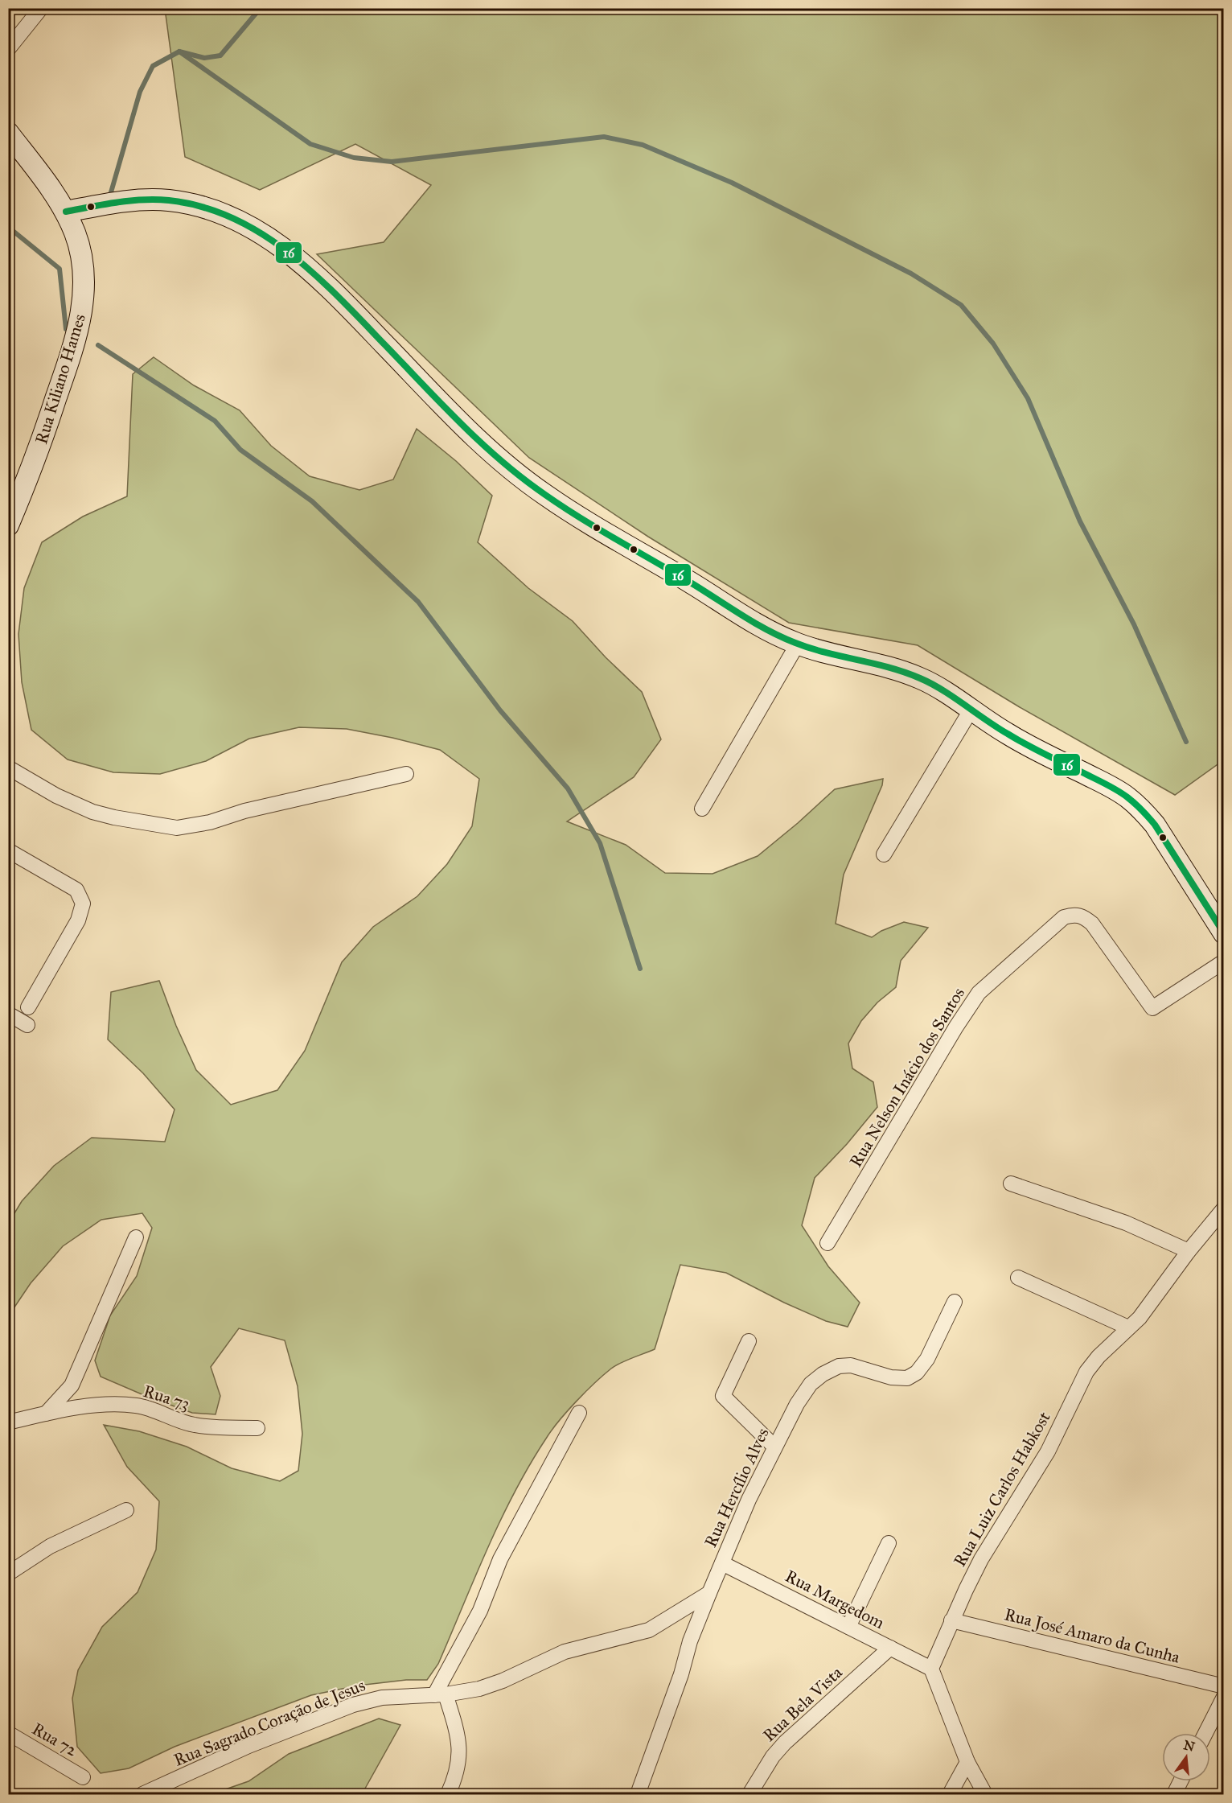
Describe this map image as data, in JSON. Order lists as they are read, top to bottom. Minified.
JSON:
{"streets":{"main road":["Rua Kiliano Hames"],"street":["Rua Nelson Inácio dos Santos","Rua 73","Rua Hercílio Alves","Rua Luiz Carlos Habkost","Rua Margedom","Rua José Amaro da Cunha","Rua Bela Vista","Rua Sagrado Coração de Jesus","Rua 72"]},"crossings":[["Rua Hercílio Alves","Rua Margedom"],["Rua Hercílio Alves","Rua Sagrado Coração de Jesus"],["Rua Luiz Carlos Habkost","Rua Margedom"],["Rua Luiz Carlos Habkost","Rua José Amaro da Cunha"],["Rua Margedom","Rua Bela Vista"]],"lines":["transit line 16"],"north":"top"}
